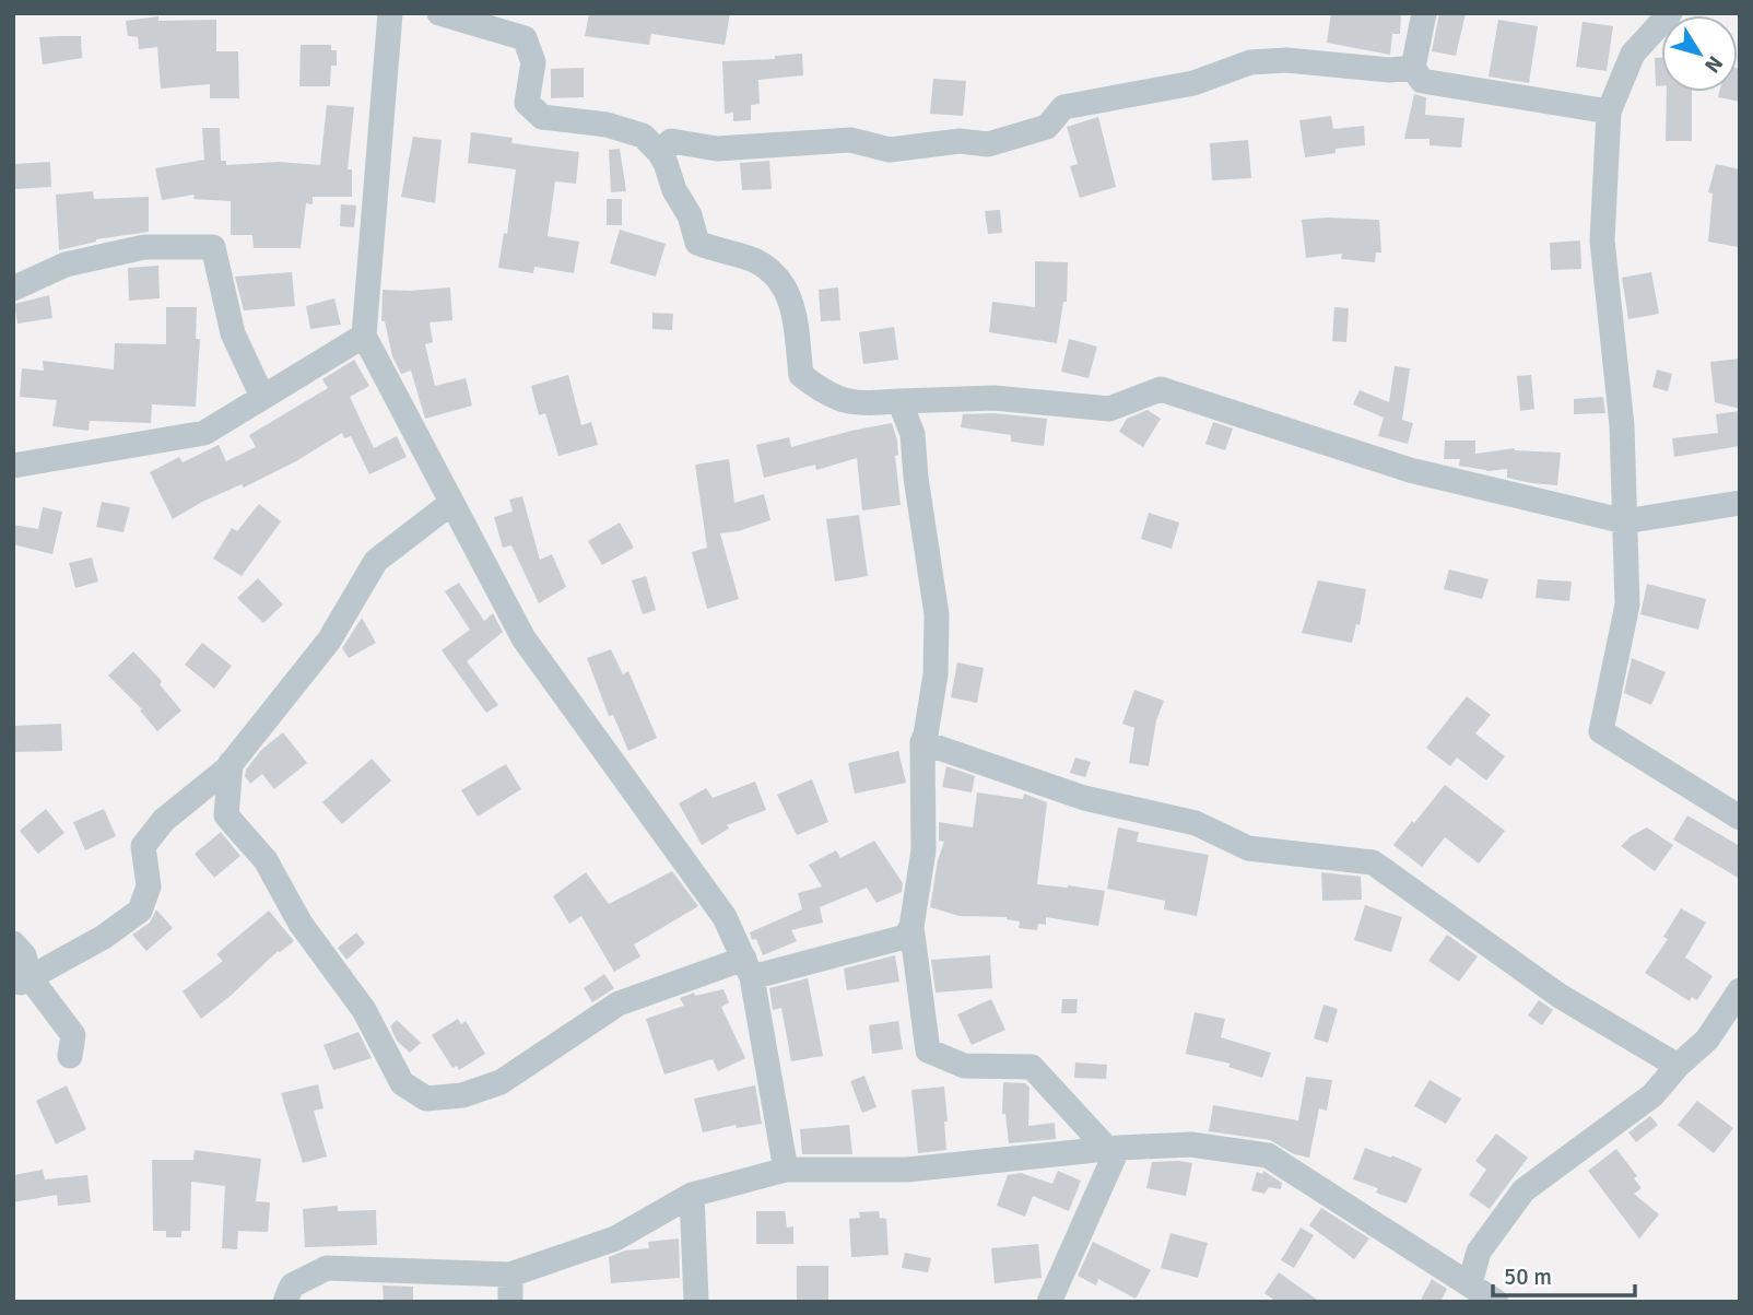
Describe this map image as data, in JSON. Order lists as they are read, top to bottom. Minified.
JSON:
{"scale_bar":"50 m","north":"bottom right"}
